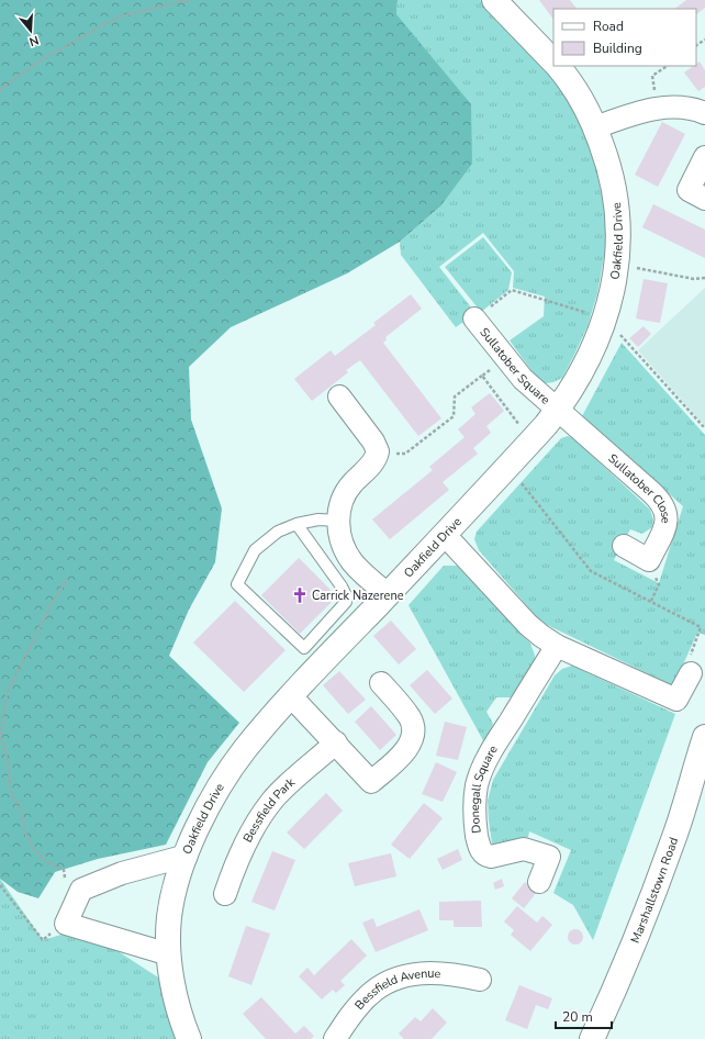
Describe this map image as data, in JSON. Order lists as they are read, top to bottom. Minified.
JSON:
{"streets":{"street":["Oakfield Drive","Sullatober Square","Sullatober Close","Donegall Square","Bessfield Park","Marshallstown Road","Bessfield Avenue"]},"crossings":[["Oakfield Drive","Sullatober Square"],["Oakfield Drive","Sullatober Close"],["Sullatober Square","Sullatober Close"]],"places":{"church":["Carrick Nazerene"]},"legend":["Road","Building"],"scale_bar":"20 m","north":"bottom"}
